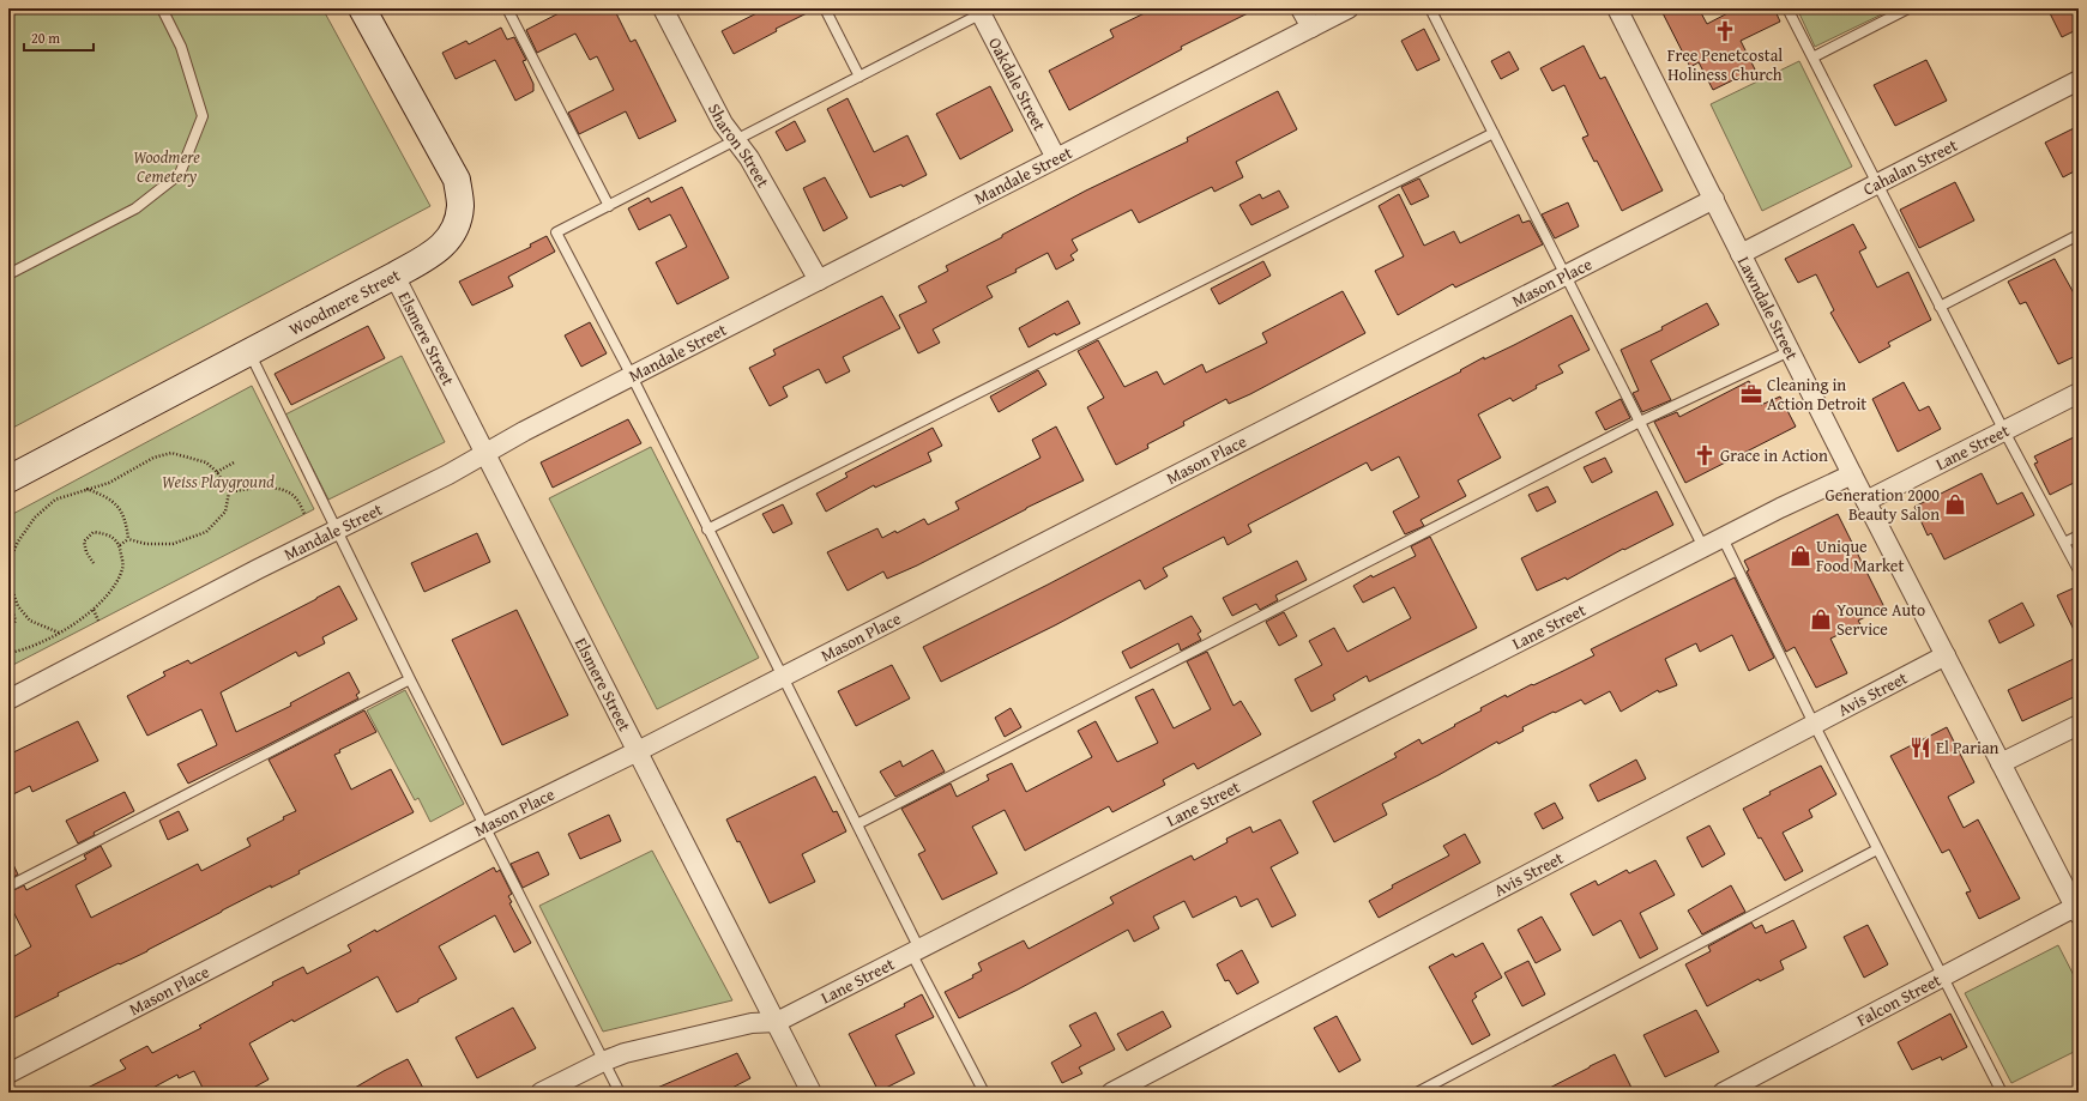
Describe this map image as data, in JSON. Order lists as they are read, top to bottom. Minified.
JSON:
{"streets":{"street":["Oakdale Street","Sharon Street","Cahalan Street","Mandale Street","Mason Place","Woodmere Street","Lawndale Street","Elsmere Street","Lane Street","Avis Street","Falcon Street"]},"crossings":[["Oakdale Street","Mandale Street"],["Sharon Street","Mandale Street"],["Cahalan Street","Lawndale Street"],["Mandale Street","Elsmere Street"],["Mason Place","Lawndale Street"],["Mason Place","Elsmere Street"],["Woodmere Street","Elsmere Street"],["Lawndale Street","Lane Street"],["Lawndale Street","Avis Street"],["Lawndale Street","Falcon Street"],["Elsmere Street","Lane Street"]],"parks":["Woodmere Cemetery","Weiss Playground"],"places":{"church":["Free Penetcostal Holiness Church","Grace in Action"],"office":["Cleaning in Action Detroit"],"shop":["Generation 2000 Beauty Salon","Unique Food Market","Younce Auto Service"],"restaurant":["El Parian"]},"scale_bar":"20 m"}
